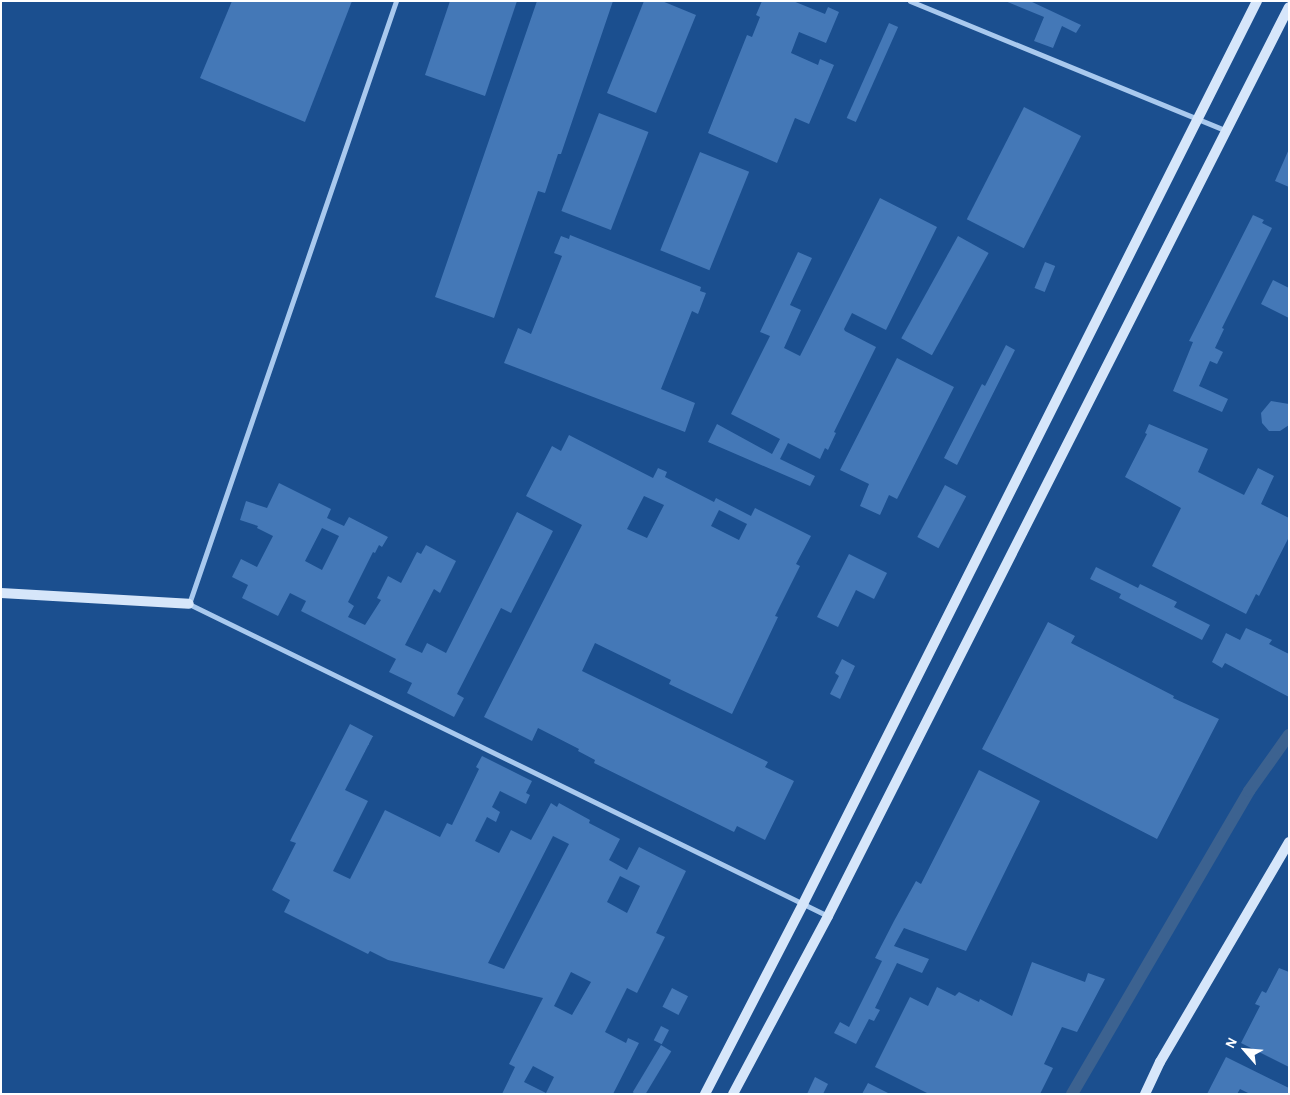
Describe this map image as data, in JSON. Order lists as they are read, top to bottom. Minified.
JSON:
{"north":"top left"}
